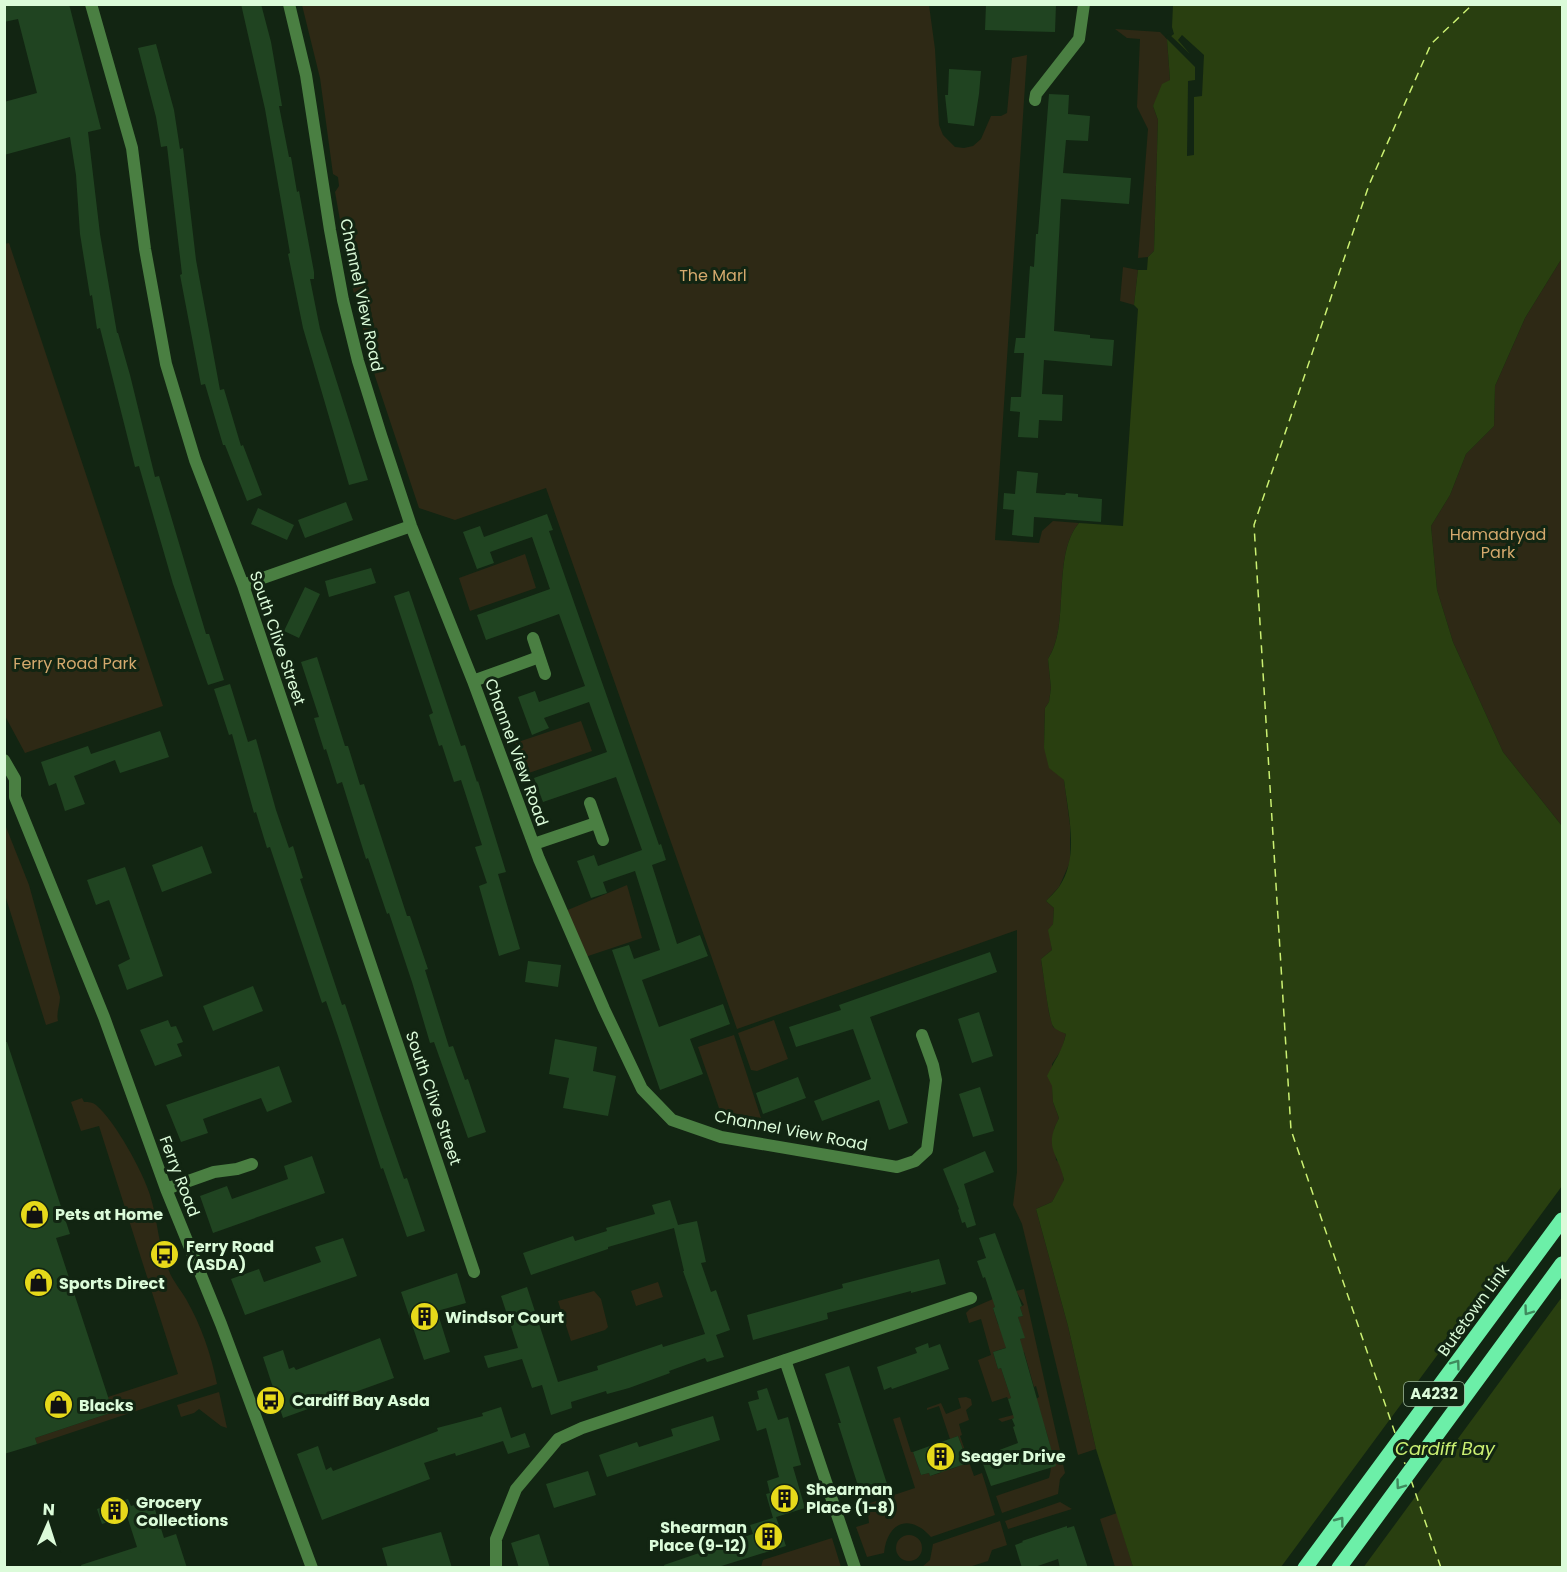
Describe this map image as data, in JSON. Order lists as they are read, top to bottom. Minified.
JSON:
{"streets":{"main road":["Butetown Link","A4232"],"street":["Channel View Road","South Clive Street","Ferry Road"]},"water":["Cardiff Bay"],"parks":["The Marl","Hamadryad Park","Ferry Road Park"],"places":{"shop":["Pets at Home","Sports Direct","Blacks"],"bus stop":["Ferry Road (ASDA)","Cardiff Bay Asda"],"building":["Windsor Court","Seager Drive","Shearman Place (1-8)","Grocery Collections","Shearman Place (9-12)"]},"north":"top"}
